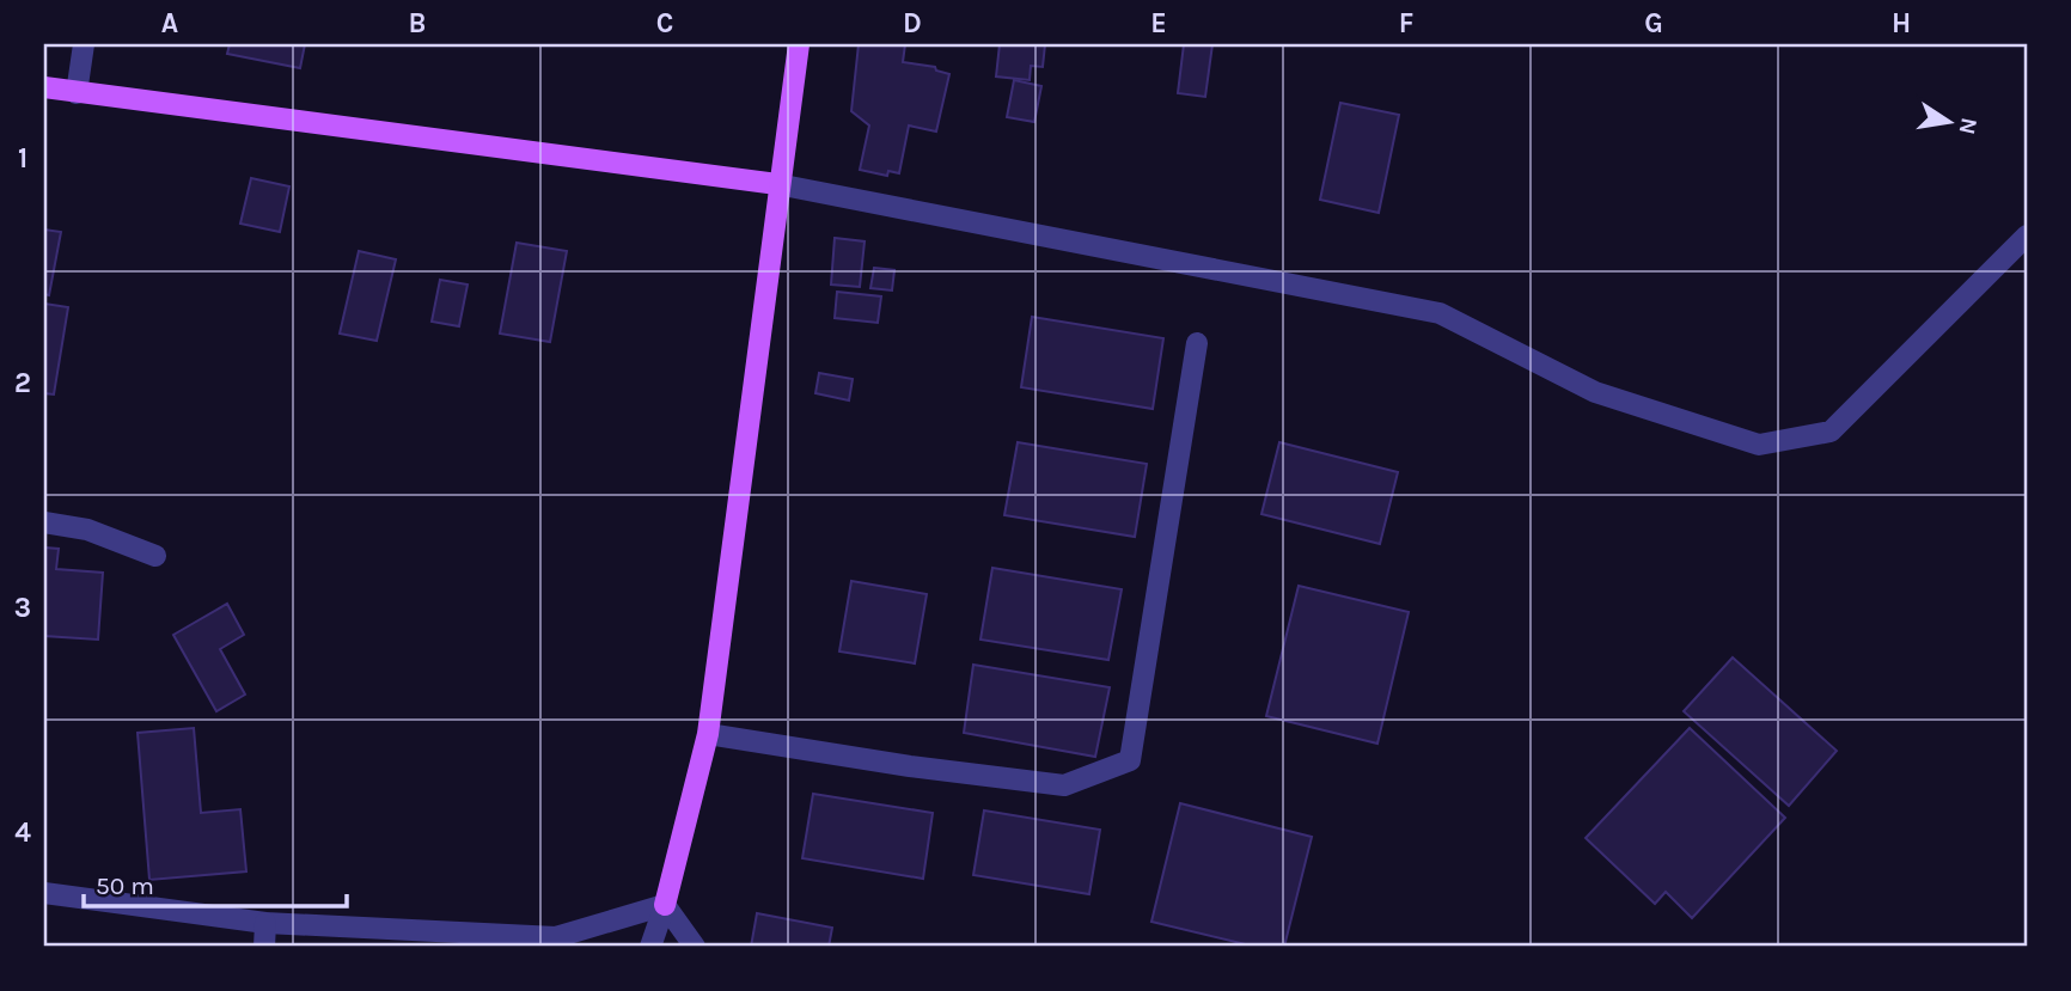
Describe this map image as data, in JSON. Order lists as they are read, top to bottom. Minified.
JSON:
{"scale_bar":"50 m","north":"right","grid":{"columns":["A","B","C","D","E","F","G","H"],"rows":["1","2","3","4"]}}
